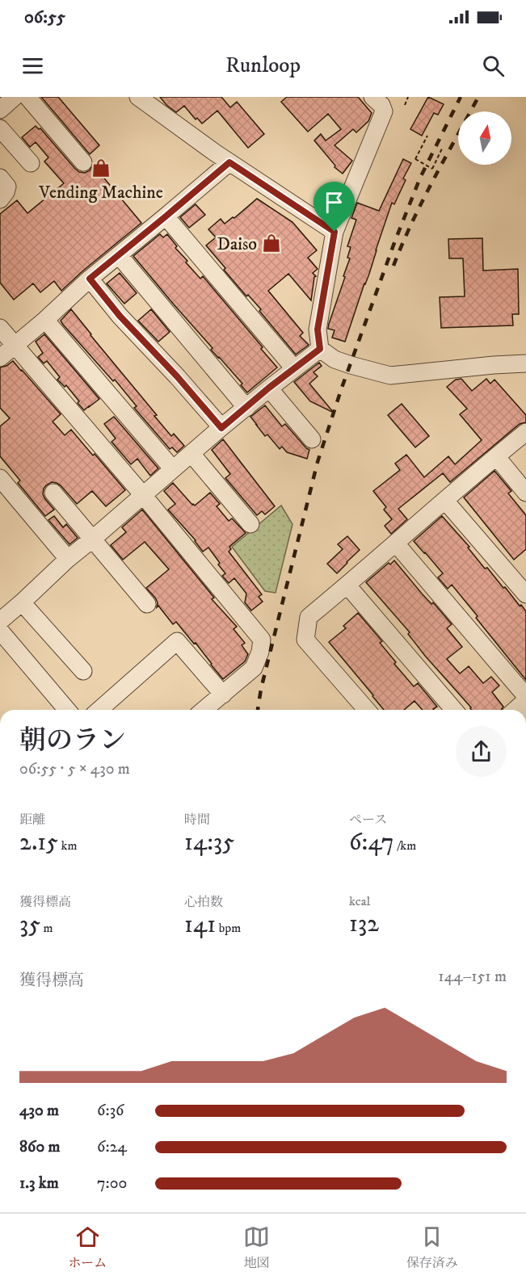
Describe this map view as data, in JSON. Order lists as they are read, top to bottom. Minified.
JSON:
{"places":{"shop":["Vending Machine","Daiso"]},"north":"top","page":{"status":"06:55","header":"Runloop","heading":["朝のラン","06:55 · 5 × 430 m"],"stats":[["距離","2.15 km"],["時間","14:35"],["ペース","6:47 /km"],["獲得標高","35 m"],["心拍数","141 bpm"],["kcal","132"]],"chart":["獲得標高","144–151 m"],"list":[{"name":"430 m","note":"6:36"},{"name":"860 m","note":"6:24"},{"name":"1.3 km","note":"7:00"}],"tabs":["ホーム","地図","保存済み"]}}
